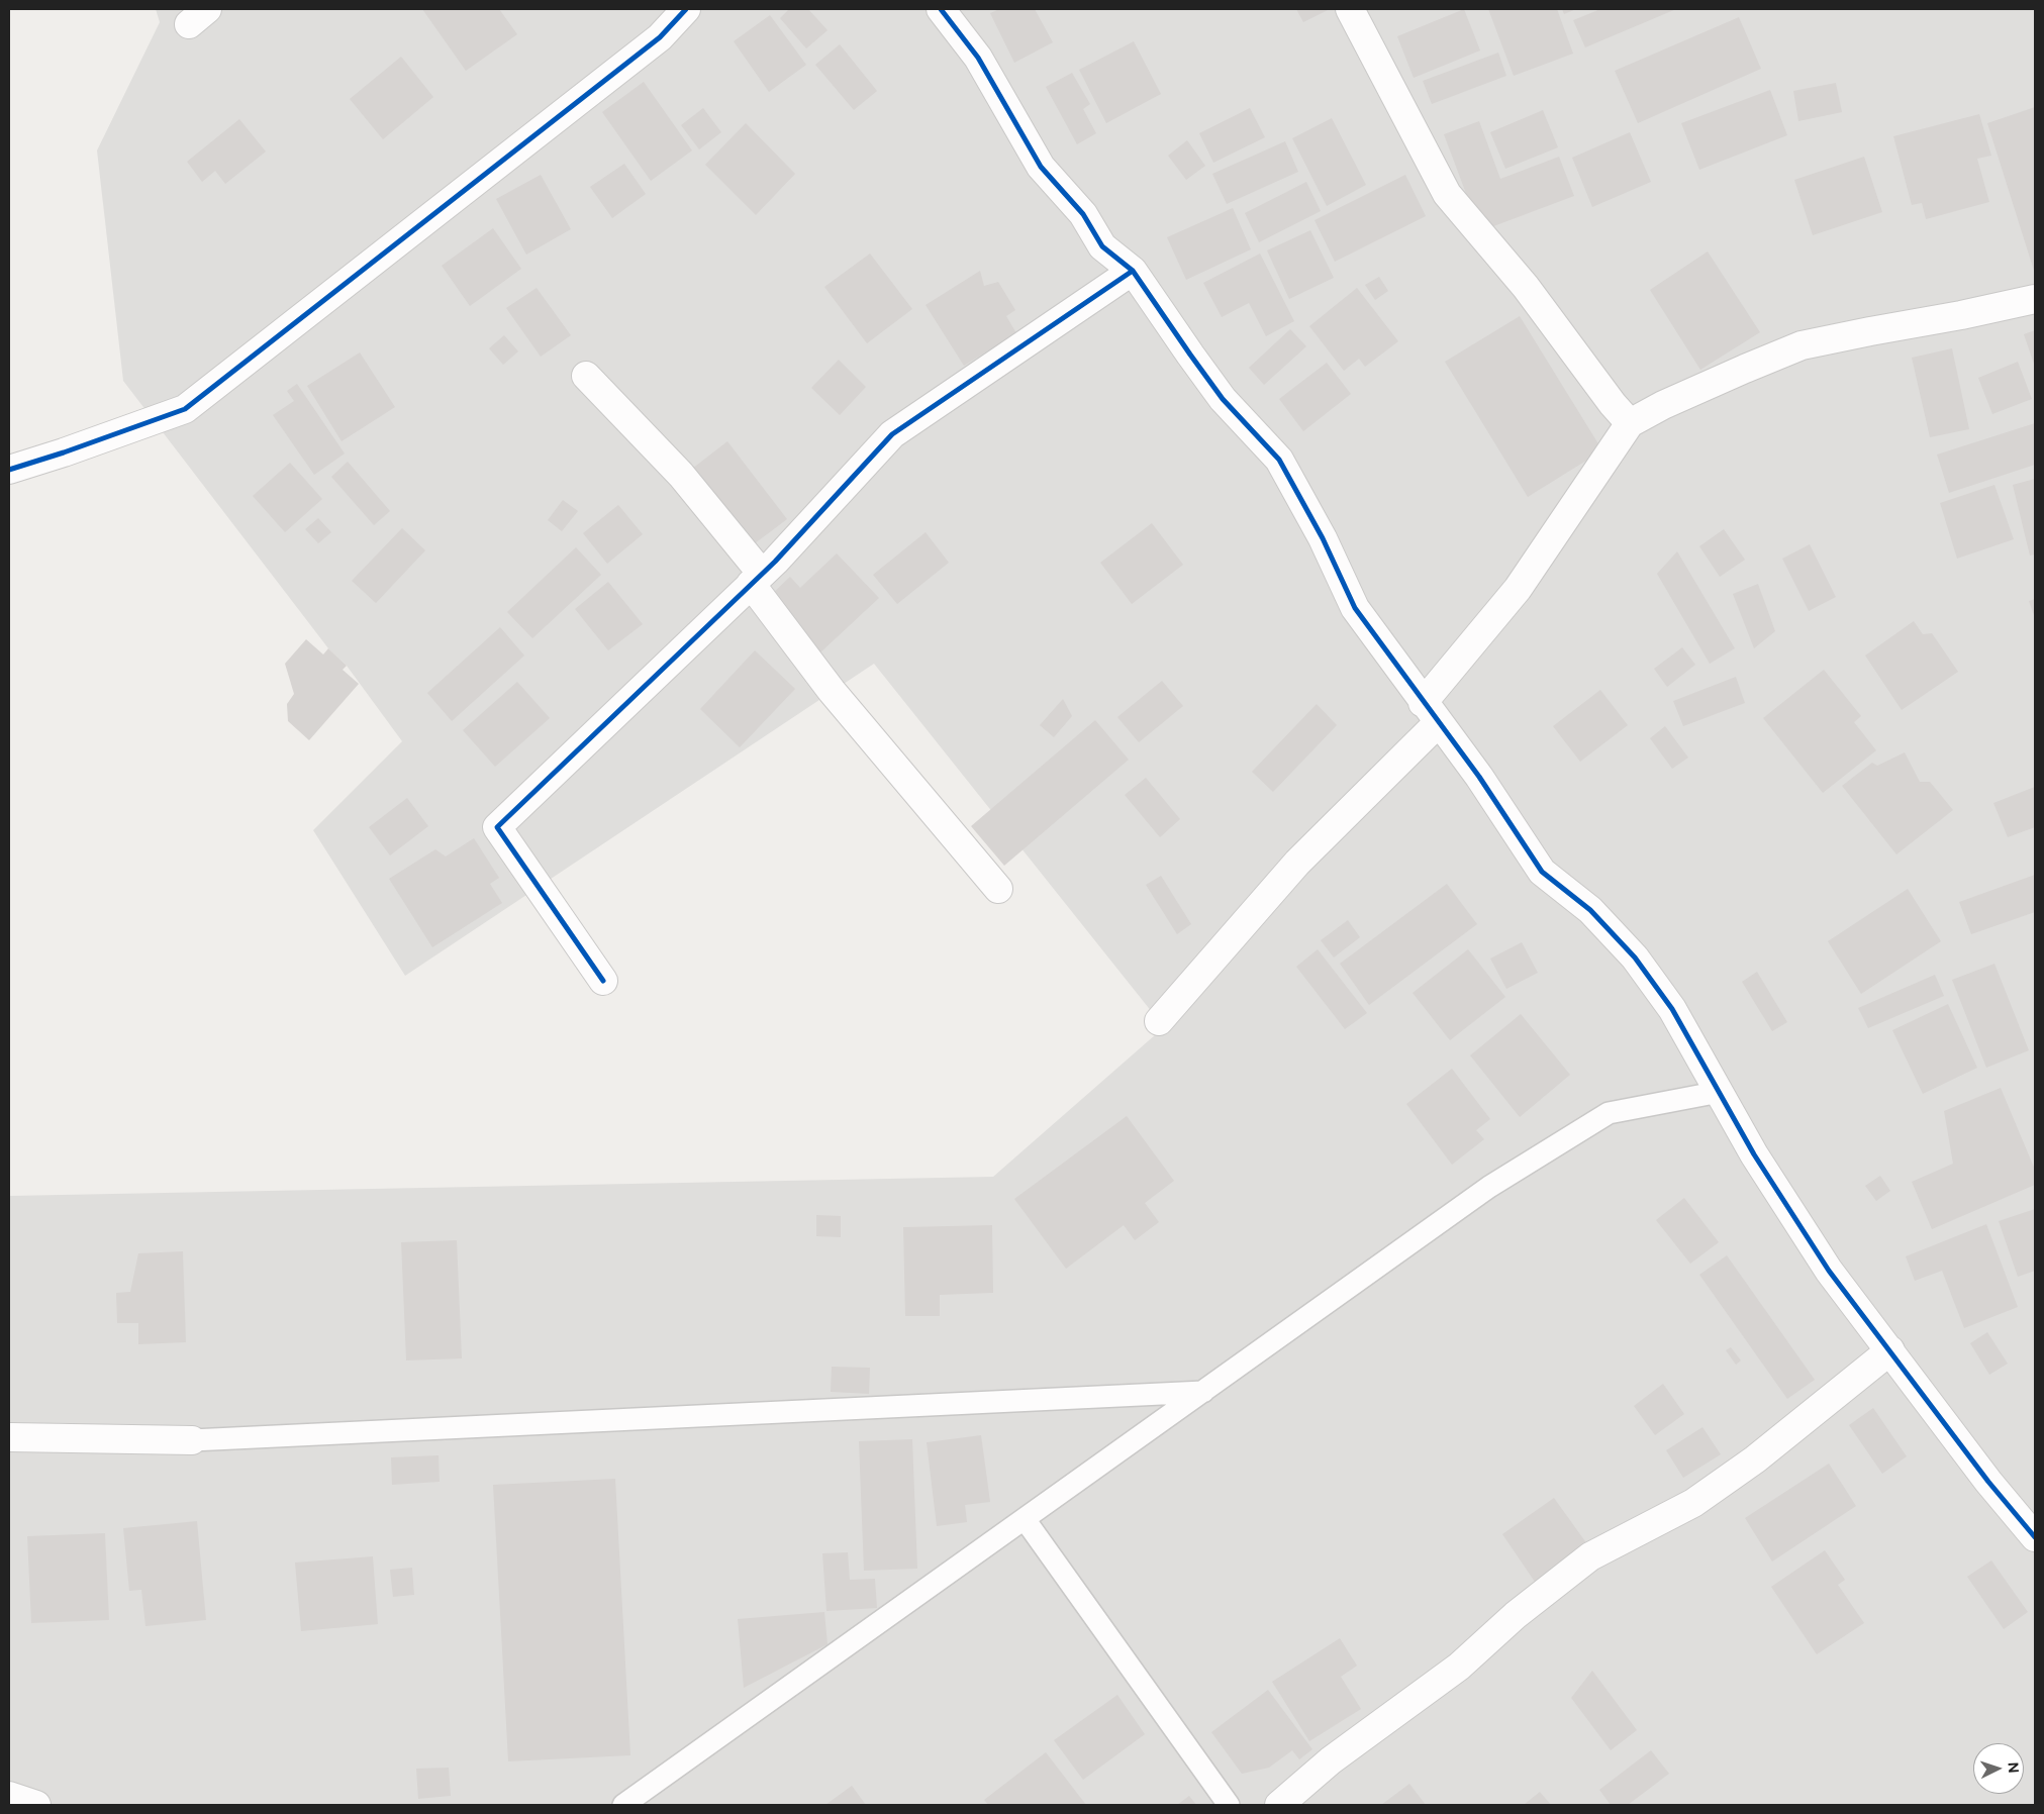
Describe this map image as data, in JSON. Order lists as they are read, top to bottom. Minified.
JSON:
{"north":"right"}
